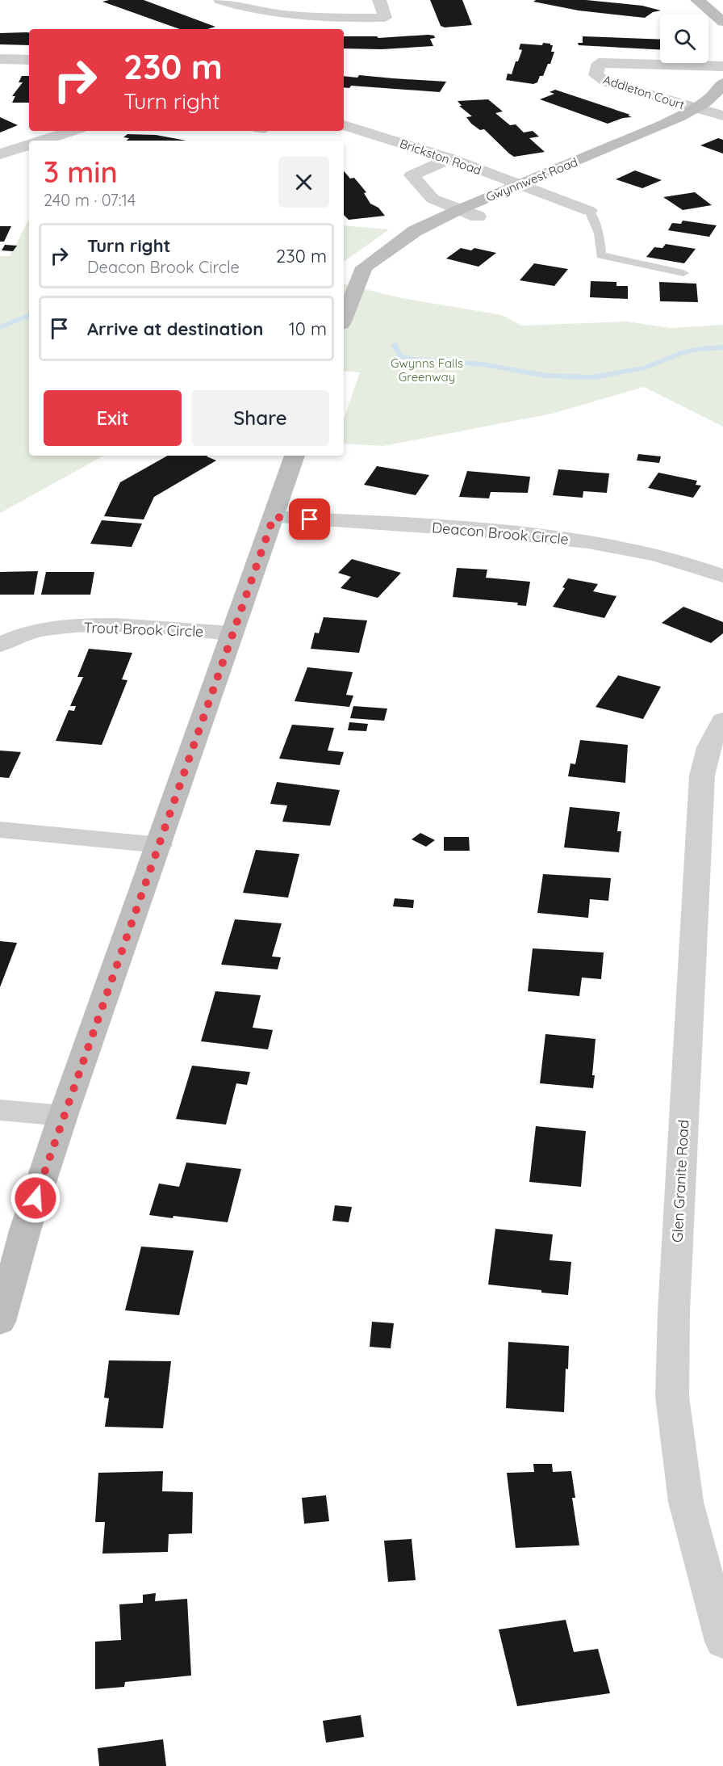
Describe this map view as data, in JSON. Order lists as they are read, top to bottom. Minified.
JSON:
{"streets":{"street":["Addleton Court","Brickston Road","Gwynnwest Road","Deacon Brook Circle","Trout Brook Circle","Glen Granite Road"]},"crossings":[["Addleton Court","Gwynnwest Road"],["Brickston Road","Gwynnwest Road"]],"parks":["Gwynns Falls Greenway"],"page":{"turn":["230 m","Turn right"],"heading":["3 min","240 m · 07:14"],"list":[{"name":"Turn right","note":"Deacon Brook Circle","value":"230 m"},{"name":"Arrive at destination","value":"10 m"}],"buttons":["Exit","Share"]}}
